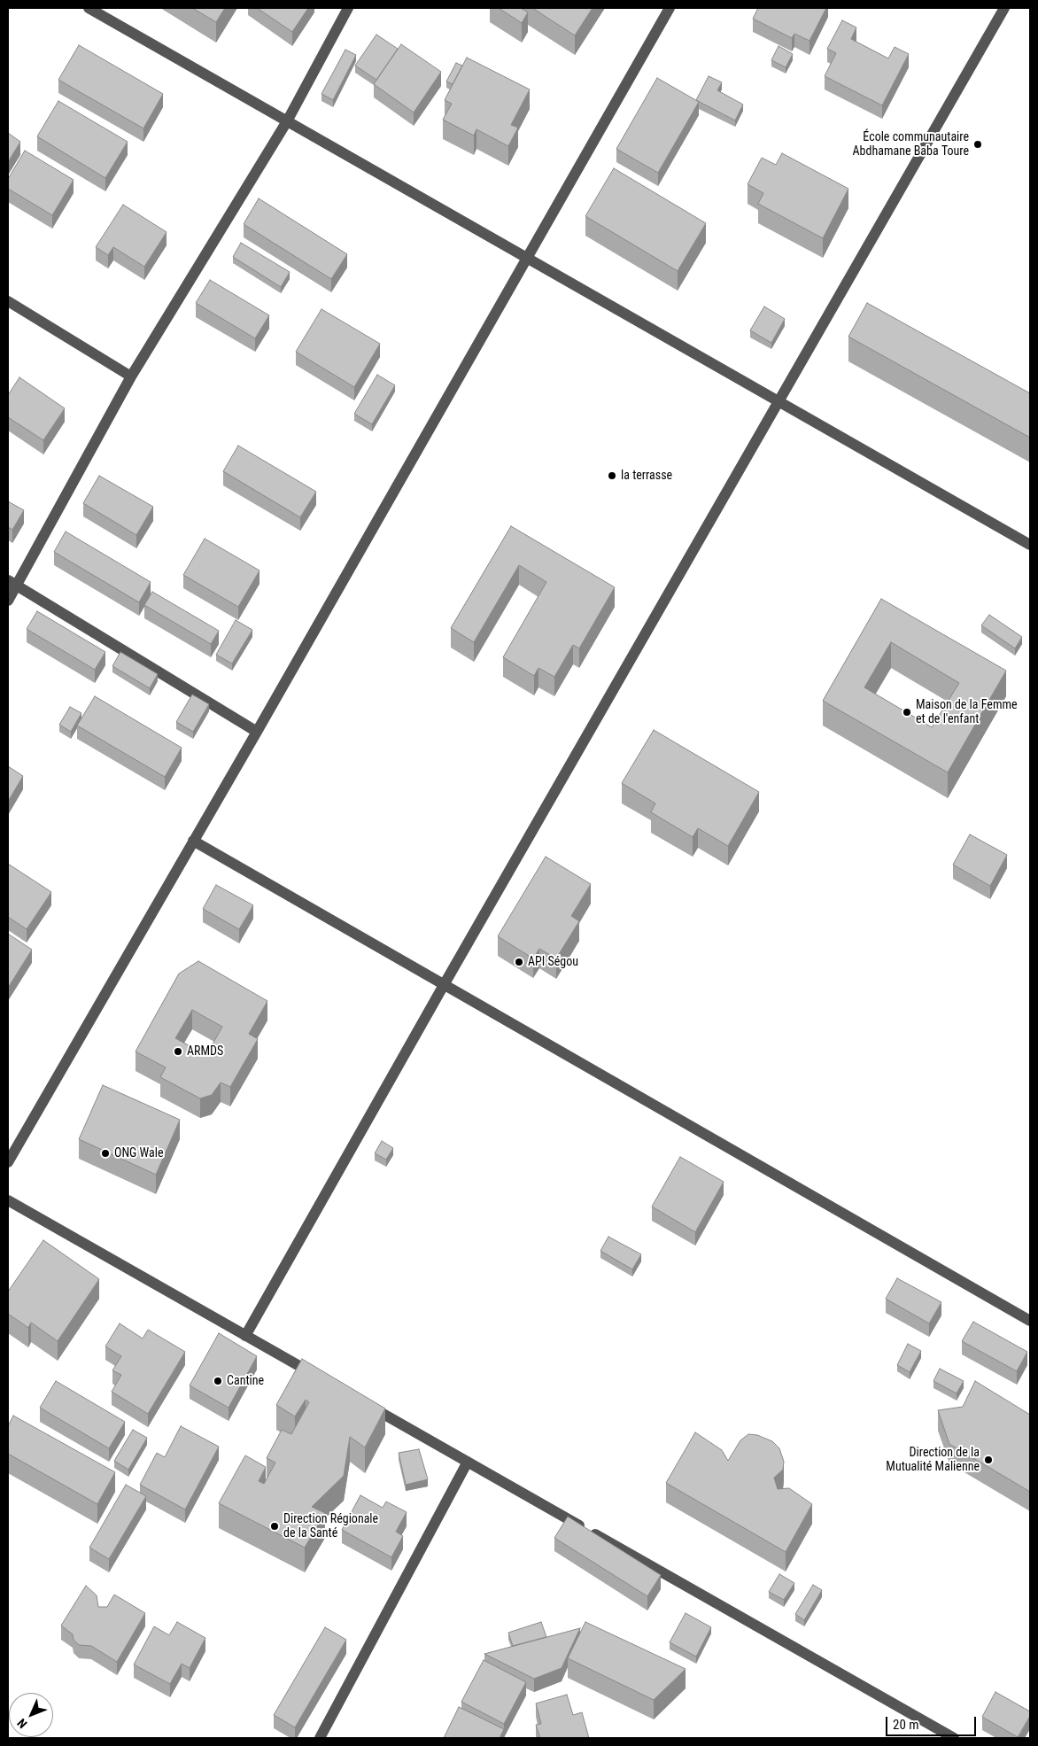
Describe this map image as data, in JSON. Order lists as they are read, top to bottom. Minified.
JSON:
{"places":["École communautaire Abdhamane Baba Toure","la terrasse","Maison de la Femme et de l'enfant","API Ségou","ARMDS","ONG Wale","Cantine","Direction de la Mutualité Malienne","Direction Régionale de la Santé"],"scale_bar":"20 m","north":"bottom left"}
